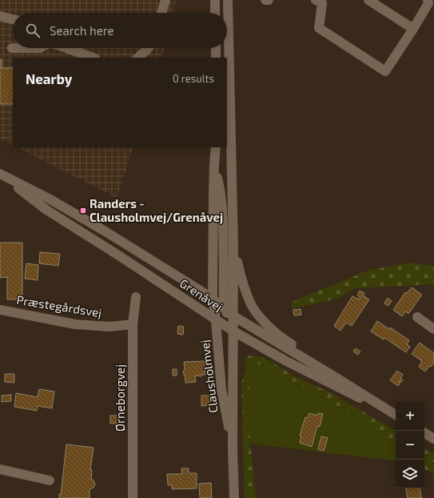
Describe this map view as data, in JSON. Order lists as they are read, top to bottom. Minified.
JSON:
{"streets":{"street":["Grenåvej","Præstegårdsvej","Clausholmvej","Ørneborgvej"]},"crossings":[["Grenåvej","Clausholmvej"],["Præstegårdsvej","Ørneborgvej"]],"places":{"transit":["Randers - Clausholmvej/Grenåvej"]},"page":{"search":"Search here","heading":["Nearby","0 results"],"map_buttons":["+","−"]}}
